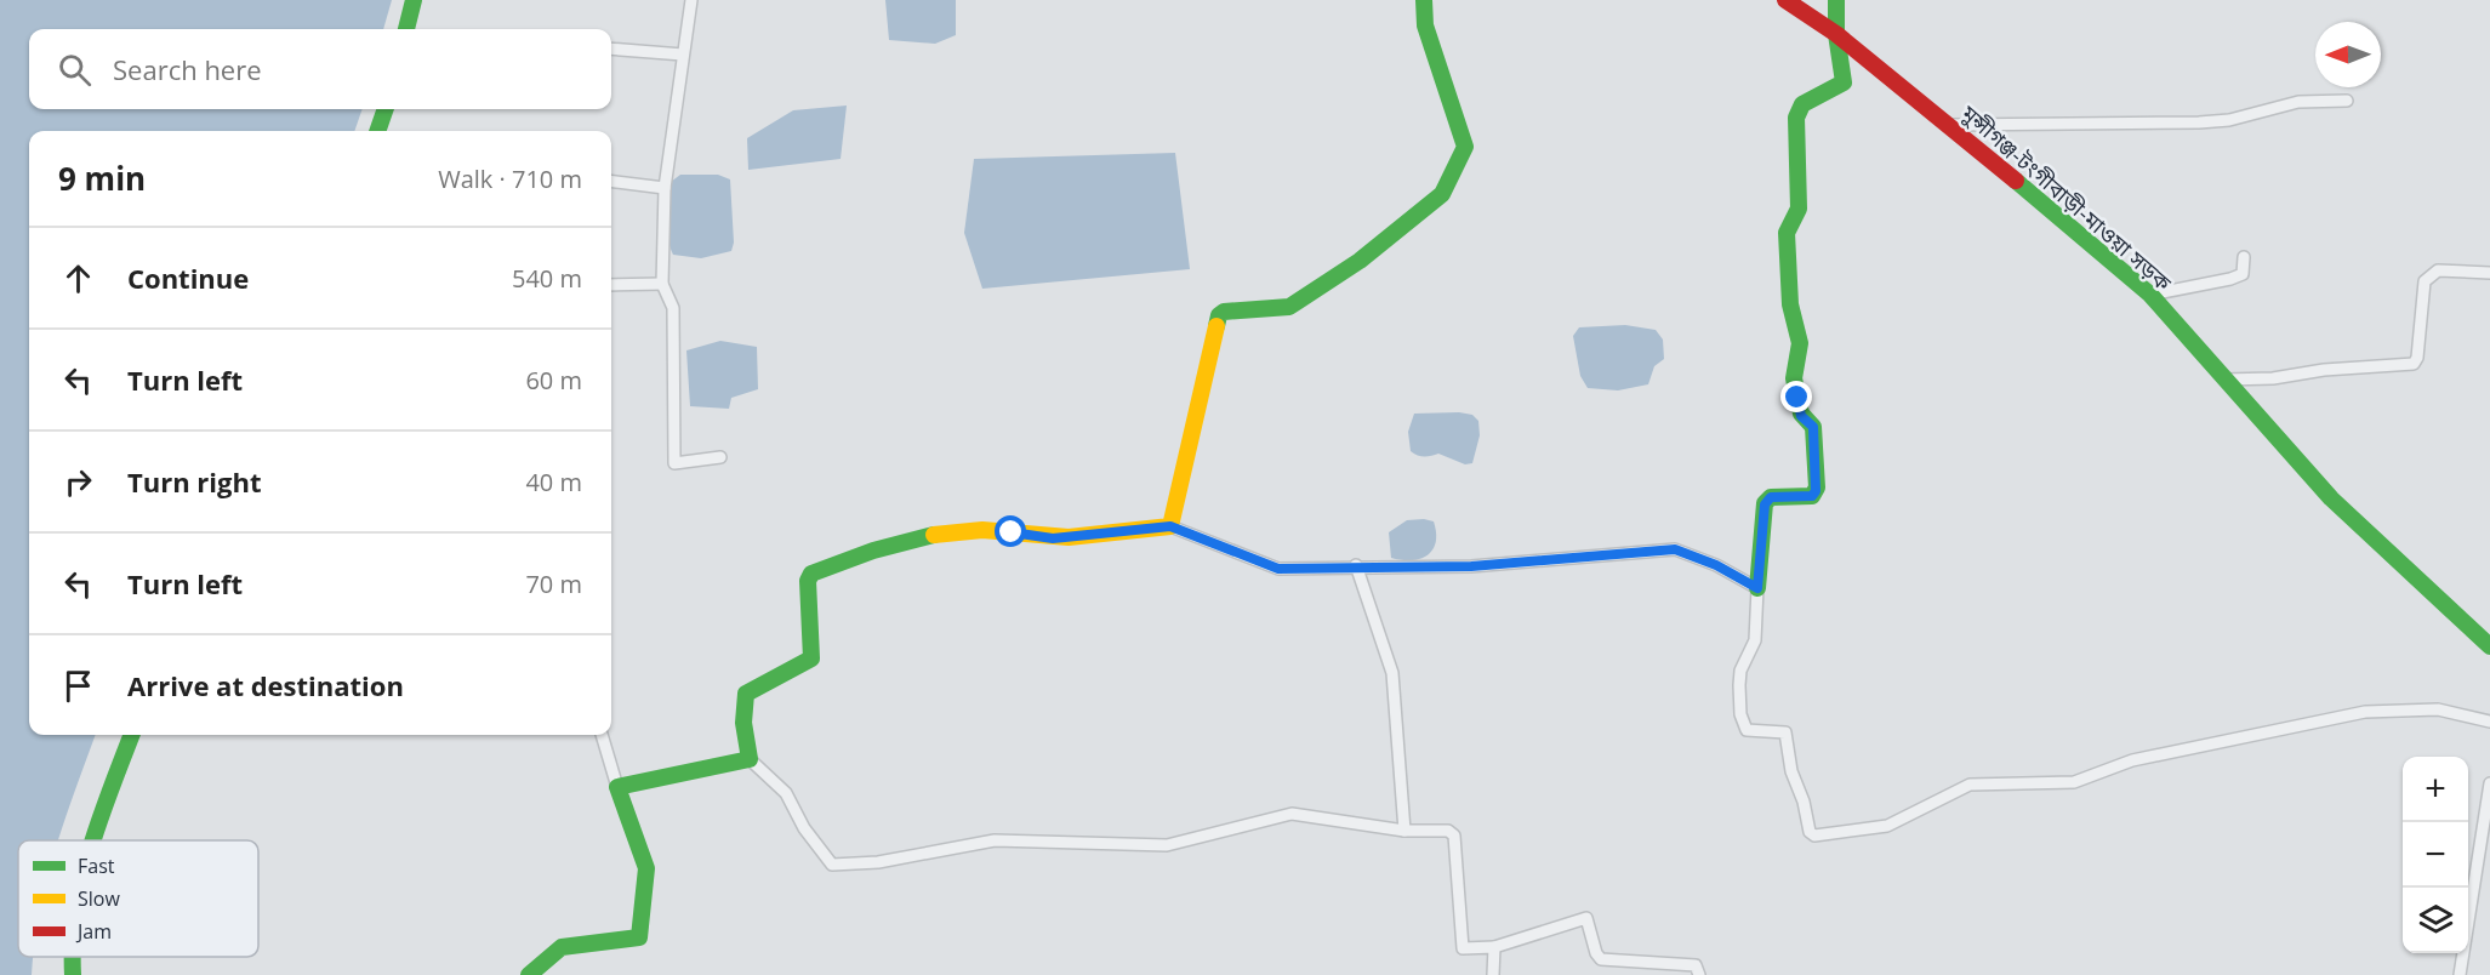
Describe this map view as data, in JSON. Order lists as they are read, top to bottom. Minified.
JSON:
{"streets":{"street":["মুন্সীগঞ্জ-টংগীবাড়ী-মাওয়া সড়ক"]},"legend":["Fast","Slow","Jam"],"north":"left","page":{"search":"Search here","heading":["9 min","Walk · 710 m"],"list":[["Continue","540 m"],["Turn left","60 m"],["Turn right","40 m"],["Turn left","70 m"],"Arrive at destination"],"map_buttons":["+","−"]}}
